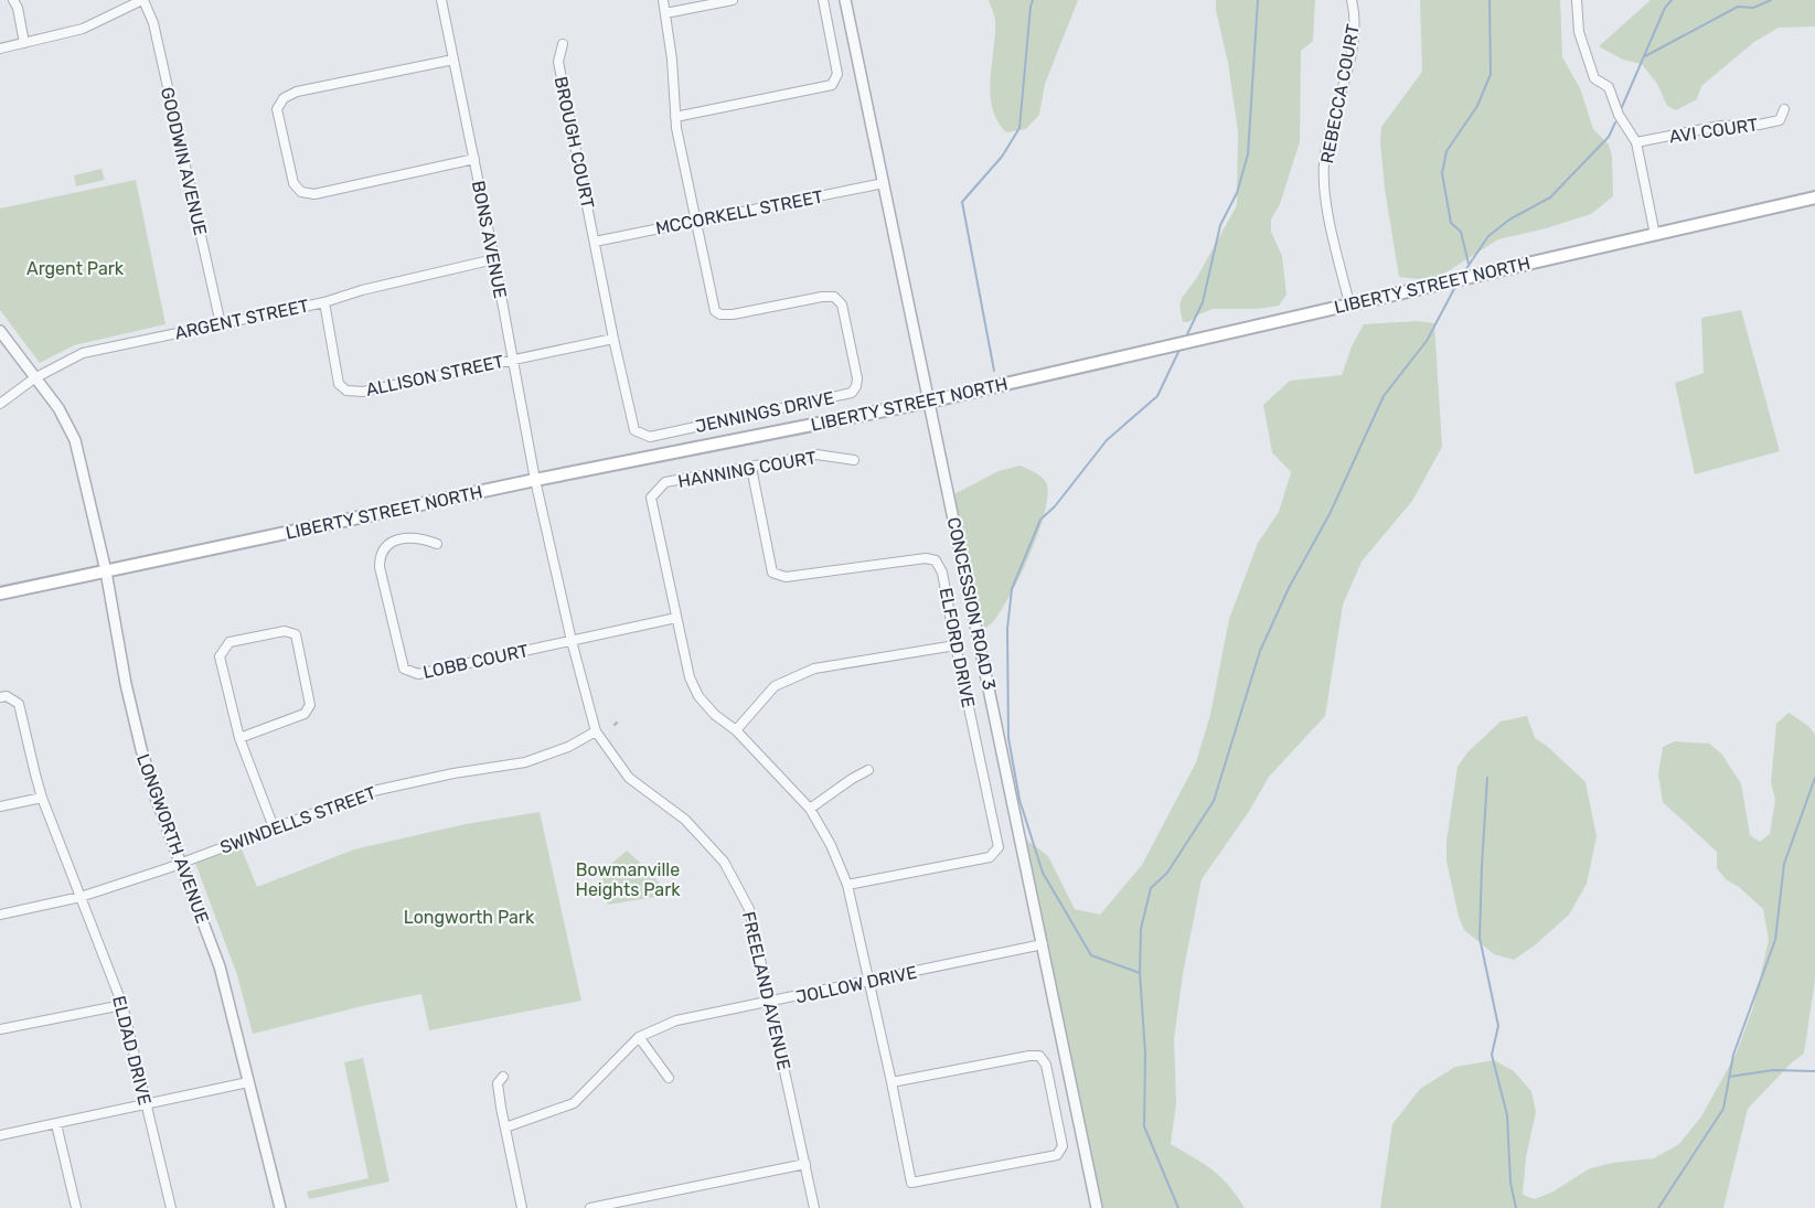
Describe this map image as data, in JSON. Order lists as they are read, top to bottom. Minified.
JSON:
{"streets":{"main road":["LIBERTY STREET NORTH"],"street":["REBECCA COURT","AVI COURT","BROUGH COURT","GOODWIN AVENUE","MCCORKELL STREET","BONS AVENUE","ARGENT STREET","ALLISON STREET","JENNINGS DRIVE","HANNING COURT","CONCESSION ROAD 3","ELFORD DRIVE","LOBB COURT","SWINDELLS STREET","LONGWORTH AVENUE","JOLLOW DRIVE","FREELAND AVENUE","ELDAD DRIVE"]},"crossings":[["REBECCA COURT","LIBERTY STREET NORTH"],["BROUGH COURT","MCCORKELL STREET"],["BROUGH COURT","JENNINGS DRIVE"],["GOODWIN AVENUE","ARGENT STREET"],["MCCORKELL STREET","JENNINGS DRIVE"],["MCCORKELL STREET","CONCESSION ROAD 3"],["BONS AVENUE","LIBERTY STREET NORTH"],["BONS AVENUE","ARGENT STREET"],["BONS AVENUE","ALLISON STREET"],["BONS AVENUE","FREELAND AVENUE"],["LIBERTY STREET NORTH","CONCESSION ROAD 3"],["LIBERTY STREET NORTH","LONGWORTH AVENUE"],["LIBERTY STREET NORTH","FREELAND AVENUE"],["ARGENT STREET","ALLISON STREET"],["ARGENT STREET","LONGWORTH AVENUE"],["ALLISON STREET","JENNINGS DRIVE"],["HANNING COURT","ELFORD DRIVE"],["CONCESSION ROAD 3","JOLLOW DRIVE"],["LOBB COURT","FREELAND AVENUE"],["SWINDELLS STREET","LONGWORTH AVENUE"],["SWINDELLS STREET","FREELAND AVENUE"],["SWINDELLS STREET","ELDAD DRIVE"],["JOLLOW DRIVE","FREELAND AVENUE"]],"parks":["Argent Park","Bowmanville Heights Park","Longworth Park"]}
